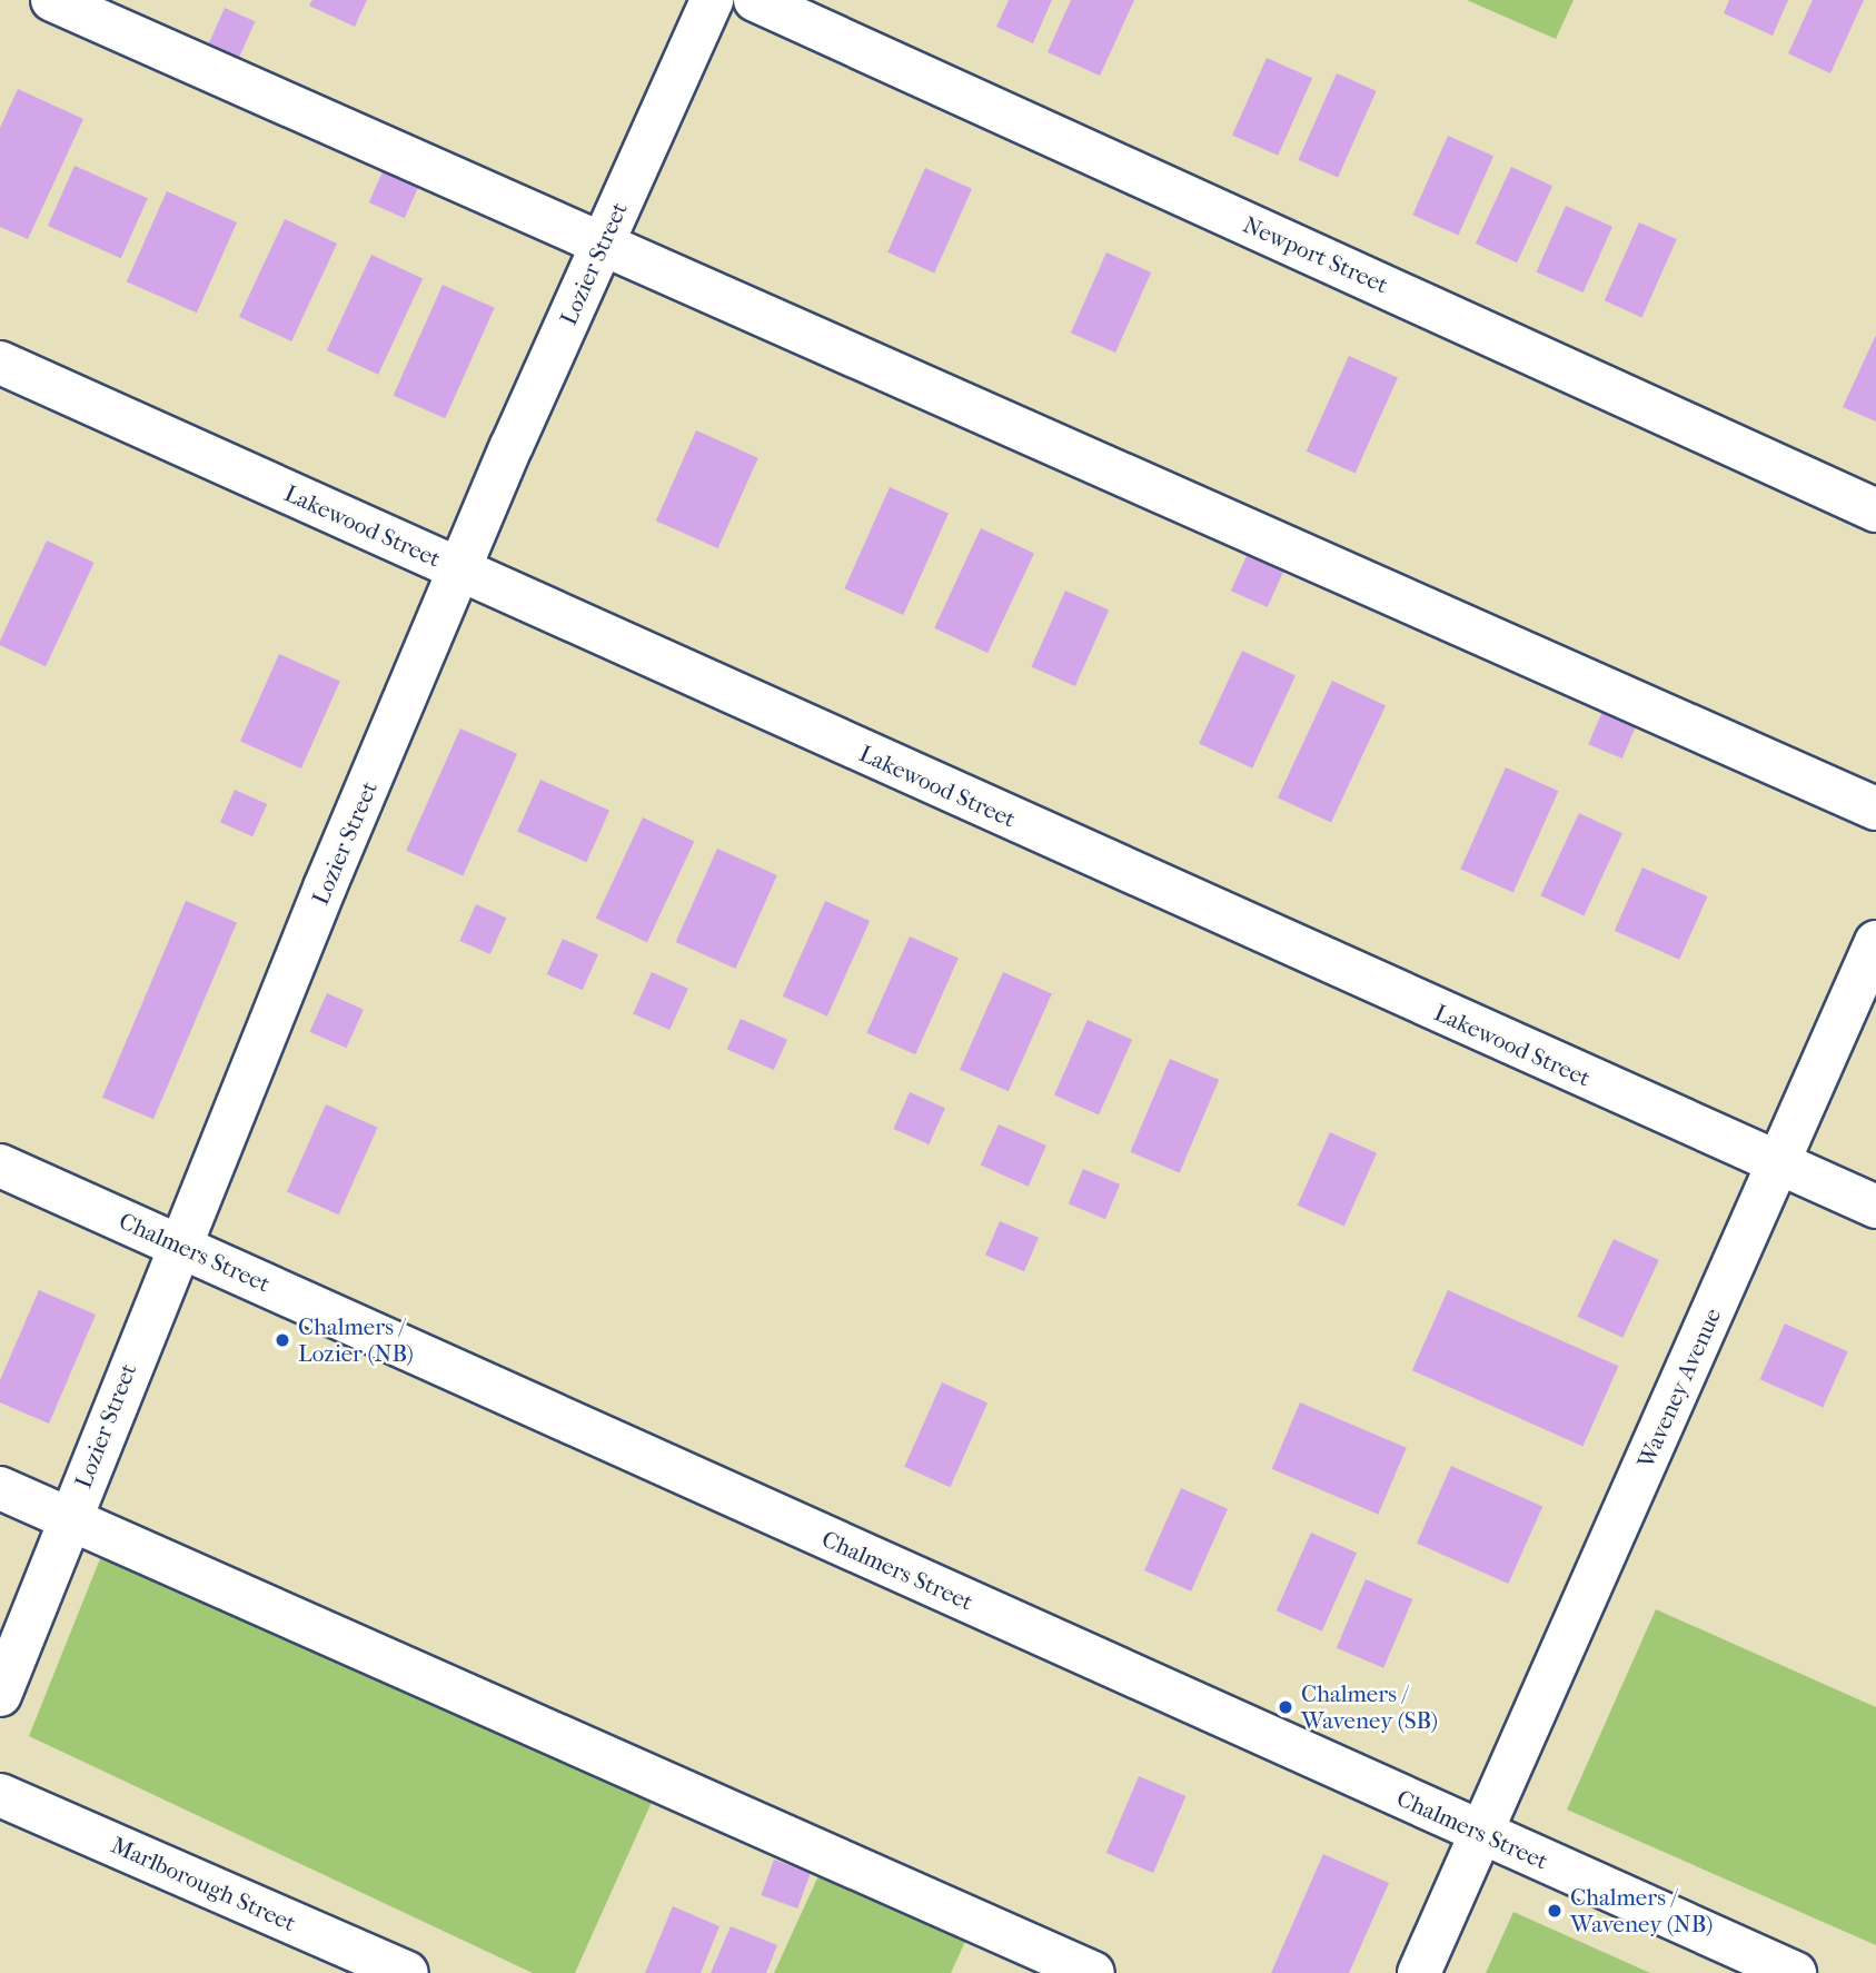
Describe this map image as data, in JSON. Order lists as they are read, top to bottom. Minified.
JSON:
{"streets":{"street":["Newport Street","Lozier Street","Lakewood Street","Chalmers Street","Waveney Avenue","Marlborough Street"]},"crossings":[["Lozier Street","Lakewood Street"],["Lozier Street","Chalmers Street"],["Lakewood Street","Waveney Avenue"],["Chalmers Street","Waveney Avenue"]],"places":["Chalmers / Lozier (NB)","Chalmers / Waveney (SB)","Chalmers / Waveney (NB)"]}
